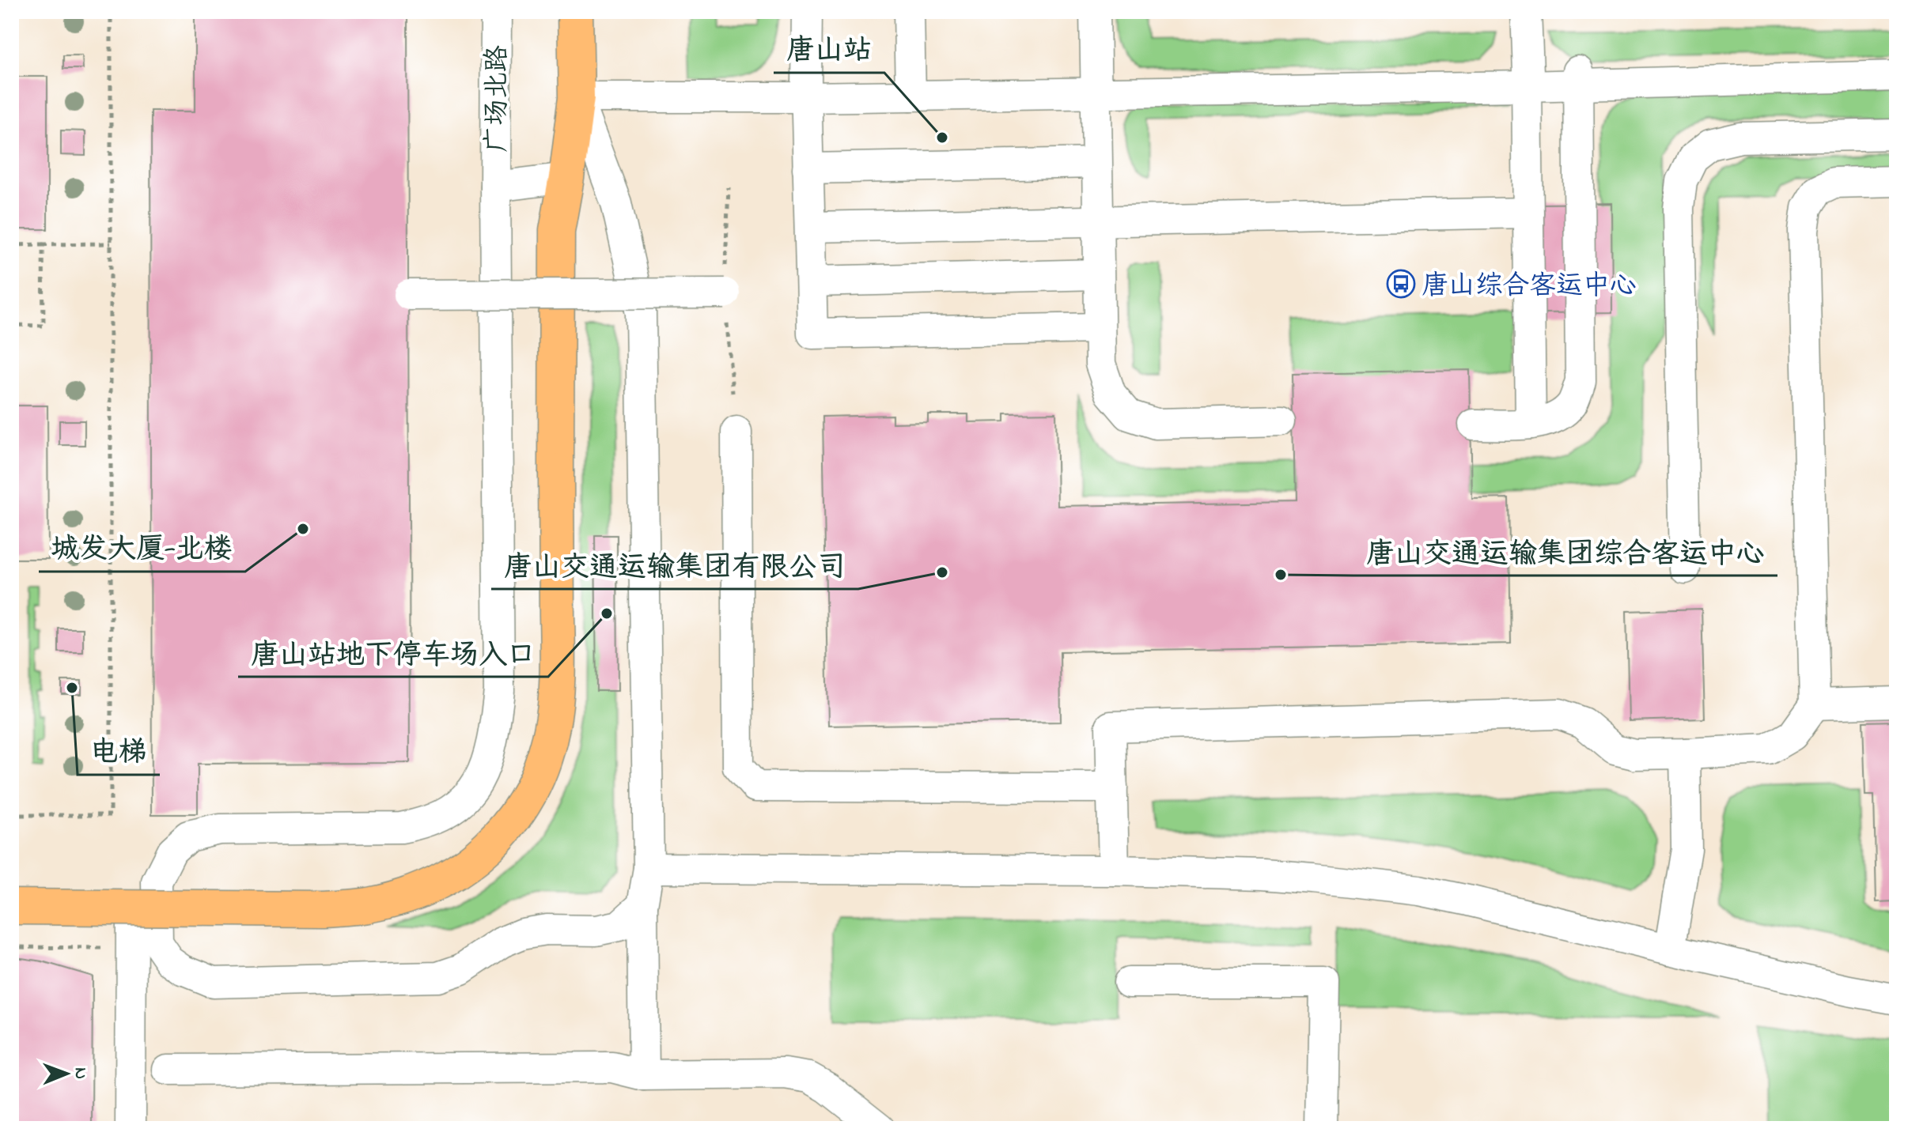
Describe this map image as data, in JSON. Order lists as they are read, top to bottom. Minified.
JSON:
{"streets":{"street":["广场北路"]},"places":{"other":["唐山站","城发大厦-北楼","唐山交通运输集团有限公司","唐山交通运输集团综合客运中心","唐山站地下停车场入口","电梯"],"bus stop":["唐山综合客运中心"]},"north":"right"}
